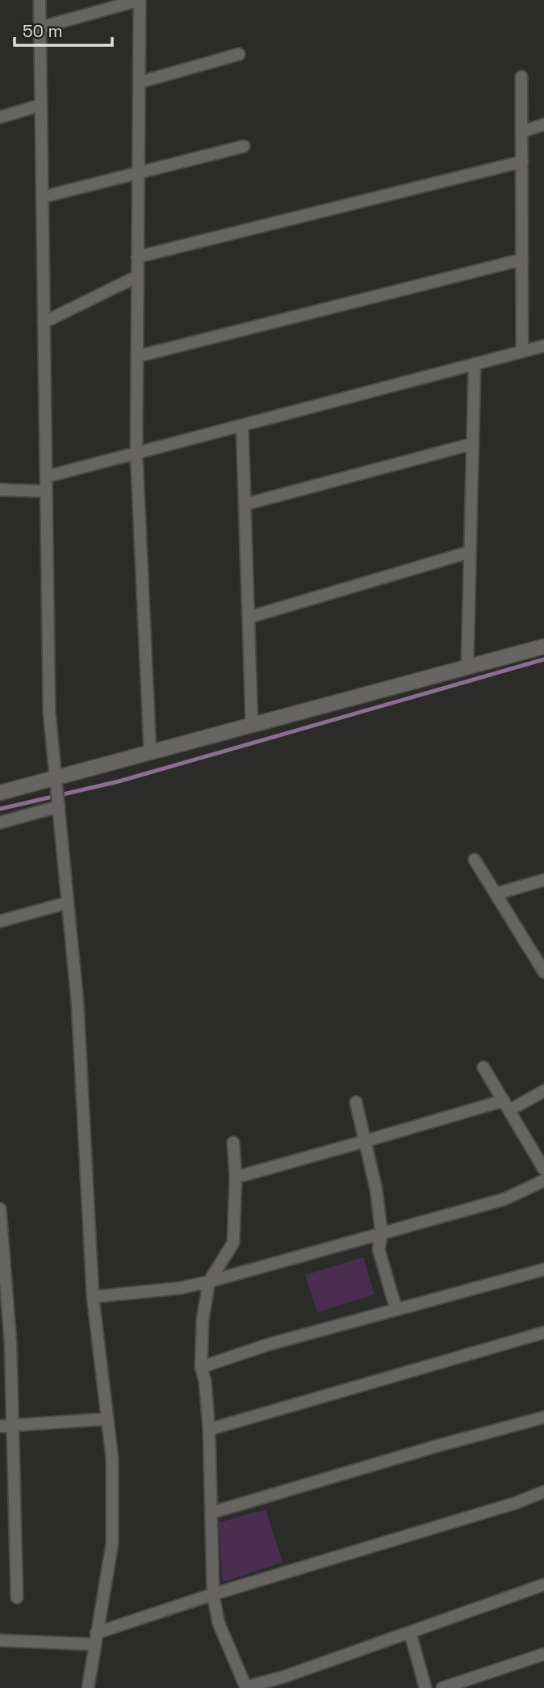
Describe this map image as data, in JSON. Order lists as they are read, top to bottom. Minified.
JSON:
{"scale_bar":"50 m"}
